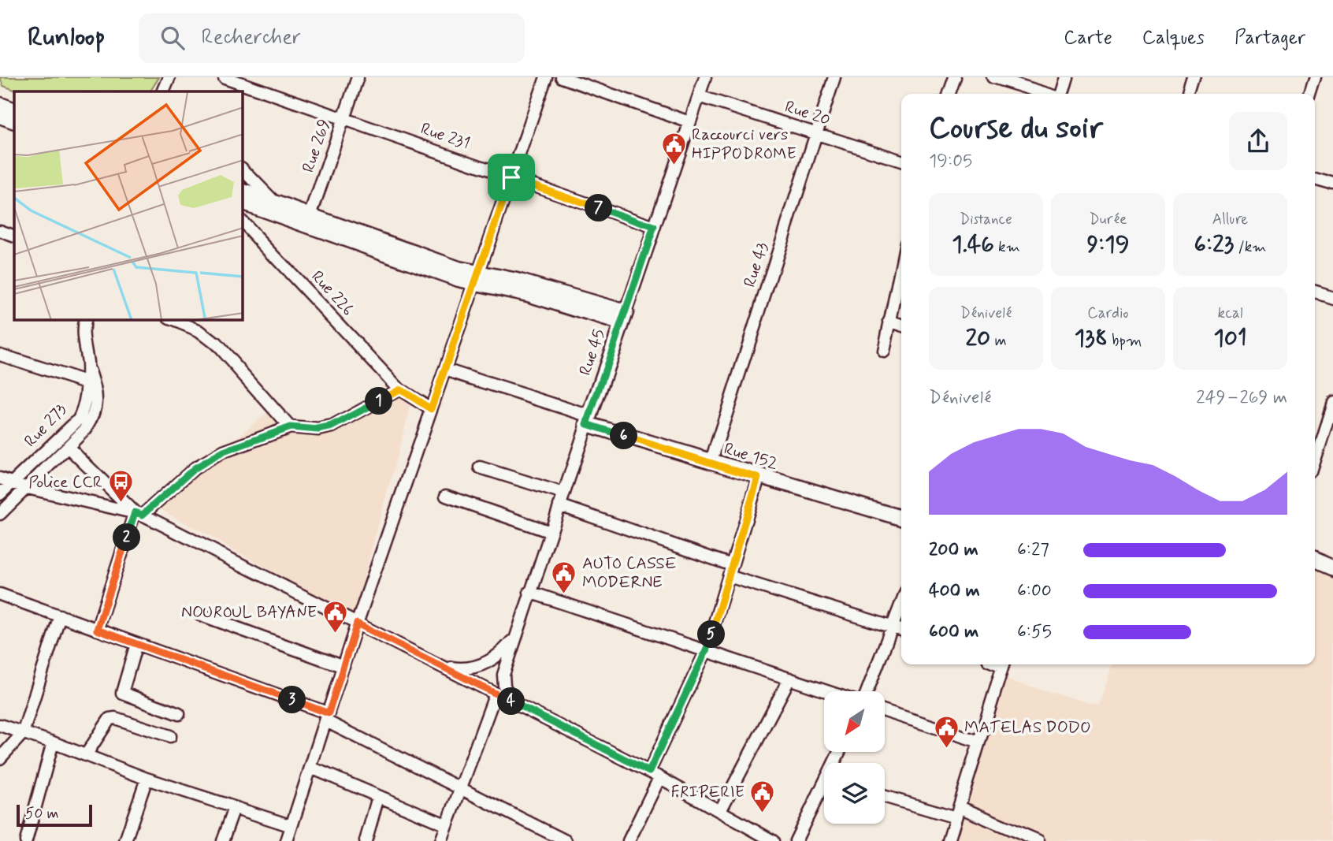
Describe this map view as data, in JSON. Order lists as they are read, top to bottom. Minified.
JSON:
{"streets":{"main road":["Rue 45","Rue 152"],"street":["Rue 20","Rue 231","Rue 269","Rue 43","Rue 226","Rue 273"]},"crossings":[["Rue 20","Rue 43"],["Rue 20","Rue 45"],["Rue 231","Rue 269"],["Rue 231","Rue 45"],["Rue 43","Rue 152"],["Rue 45","Rue 152"]],"places":{"public building":["Raccourci vers HIPPODROME","AUTO CASSE MODERNE","NOUROUL BAYANE","MATELAS DODO","FRIPERIE"],"bus stop":["Police CCR"]},"scale_bar":"50 m","north":"bottom left","page":{"header":"Runloop","search":"Rechercher","nav":["Carte","Calques","Partager"],"heading":["Course du soir","19:05"],"stats":[["Distance","1.46 km"],["Durée","9:19"],["Allure","6:23 /km"],["Dénivelé","20 m"],["Cardio","138 bpm"],["kcal","101"]],"pins":["7","1","6","2","5","3","4"],"chart":["Dénivelé","249–269 m"],"list":[{"name":"200 m","note":"6:27"},{"name":"400 m","note":"6:00"},{"name":"600 m","note":"6:55"}],"scale":"50 m"}}
